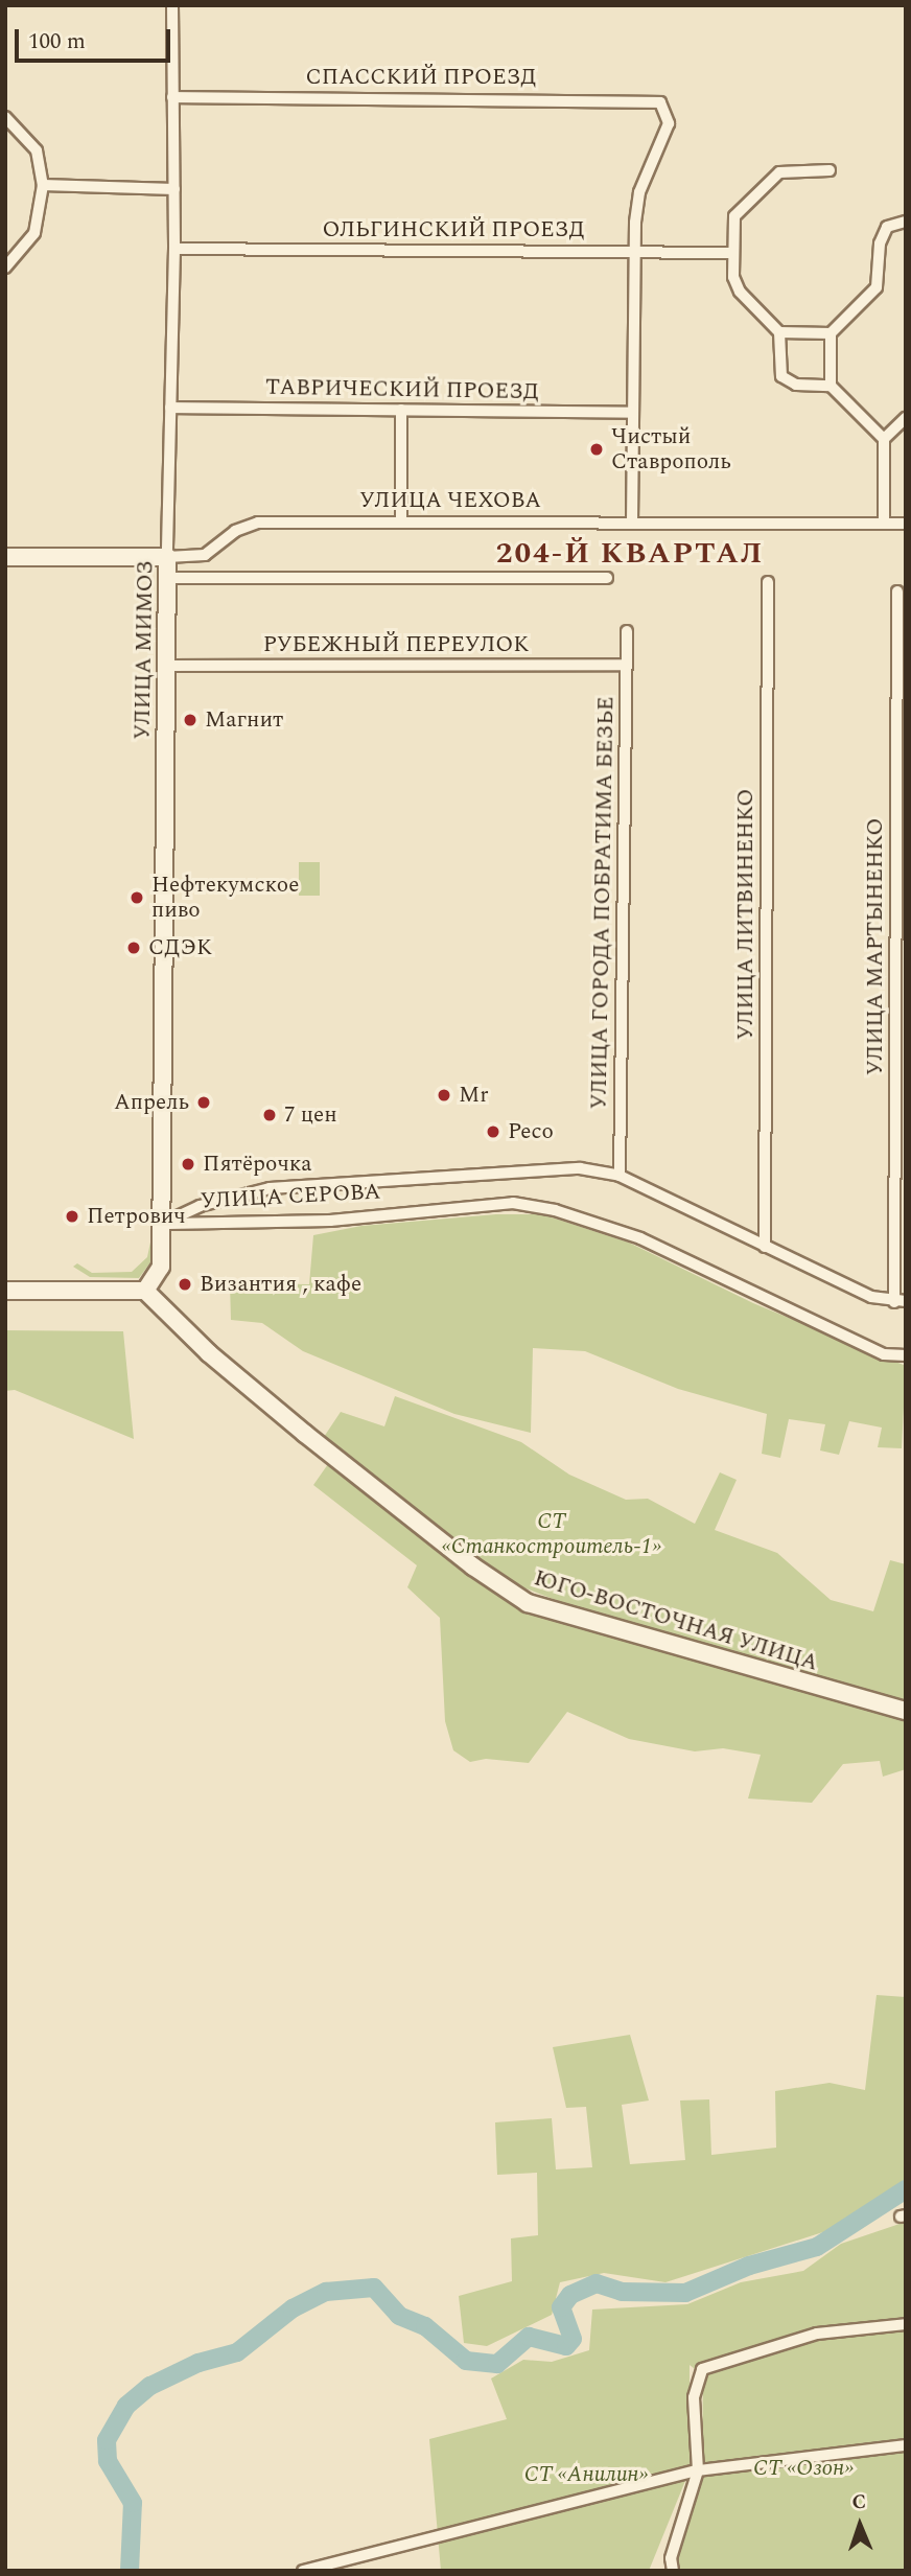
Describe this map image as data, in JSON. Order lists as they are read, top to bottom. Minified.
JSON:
{"streets":{"street":["СПАССКИЙ ПРОЕЗД","ОЛЬГИНСКИЙ ПРОЕЗД","ТАВРИЧЕСКИЙ ПРОЕЗД","УЛИЦА ЧЕХОВА","РУБЕЖНЫЙ ПЕРЕУЛОК","УЛИЦА МИМОЗ","УЛИЦА ГОРОДА ПОБРАТИМА БЕЗЬЕ","УЛИЦА ЛИТВИНЕНКО","УЛИЦА МАРТЫНЕНКО","УЛИЦА СЕРОВА","ЮГО-ВОСТОЧНАЯ УЛИЦА"]},"crossings":[["СПАССКИЙ ПРОЕЗД","ОЛЬГИНСКИЙ ПРОЕЗД"],["СПАССКИЙ ПРОЕЗД","УЛИЦА МИМОЗ"],["ОЛЬГИНСКИЙ ПРОЕЗД","УЛИЦА МИМОЗ"],["ТАВРИЧЕСКИЙ ПРОЕЗД","УЛИЦА МИМОЗ"],["УЛИЦА ЧЕХОВА","УЛИЦА МИМОЗ"],["РУБЕЖНЫЙ ПЕРЕУЛОК","УЛИЦА МИМОЗ"],["РУБЕЖНЫЙ ПЕРЕУЛОК","УЛИЦА ГОРОДА ПОБРАТИМА БЕЗЬЕ"],["УЛИЦА МИМОЗ","УЛИЦА СЕРОВА"],["УЛИЦА МИМОЗ","ЮГО-ВОСТОЧНАЯ УЛИЦА"],["УЛИЦА ГОРОДА ПОБРАТИМА БЕЗЬЕ","УЛИЦА СЕРОВА"],["УЛИЦА ЛИТВИНЕНКО","УЛИЦА СЕРОВА"],["УЛИЦА МАРТЫНЕНКО","УЛИЦА СЕРОВА"]],"districts":["204-Й КВАРТАЛ"],"parks":["СТ «Станкостроитель-1»","СТ «Озон»","СТ «Анилин»"],"places":["Чистый Ставрополь","Магнит","Нефтекумское пиво","СДЭК","Mr","Апрель","7 цен","Ресо","Пятёрочка","Петрович","Византия , кафе"],"scale_bar":"100 m","north":"top"}
